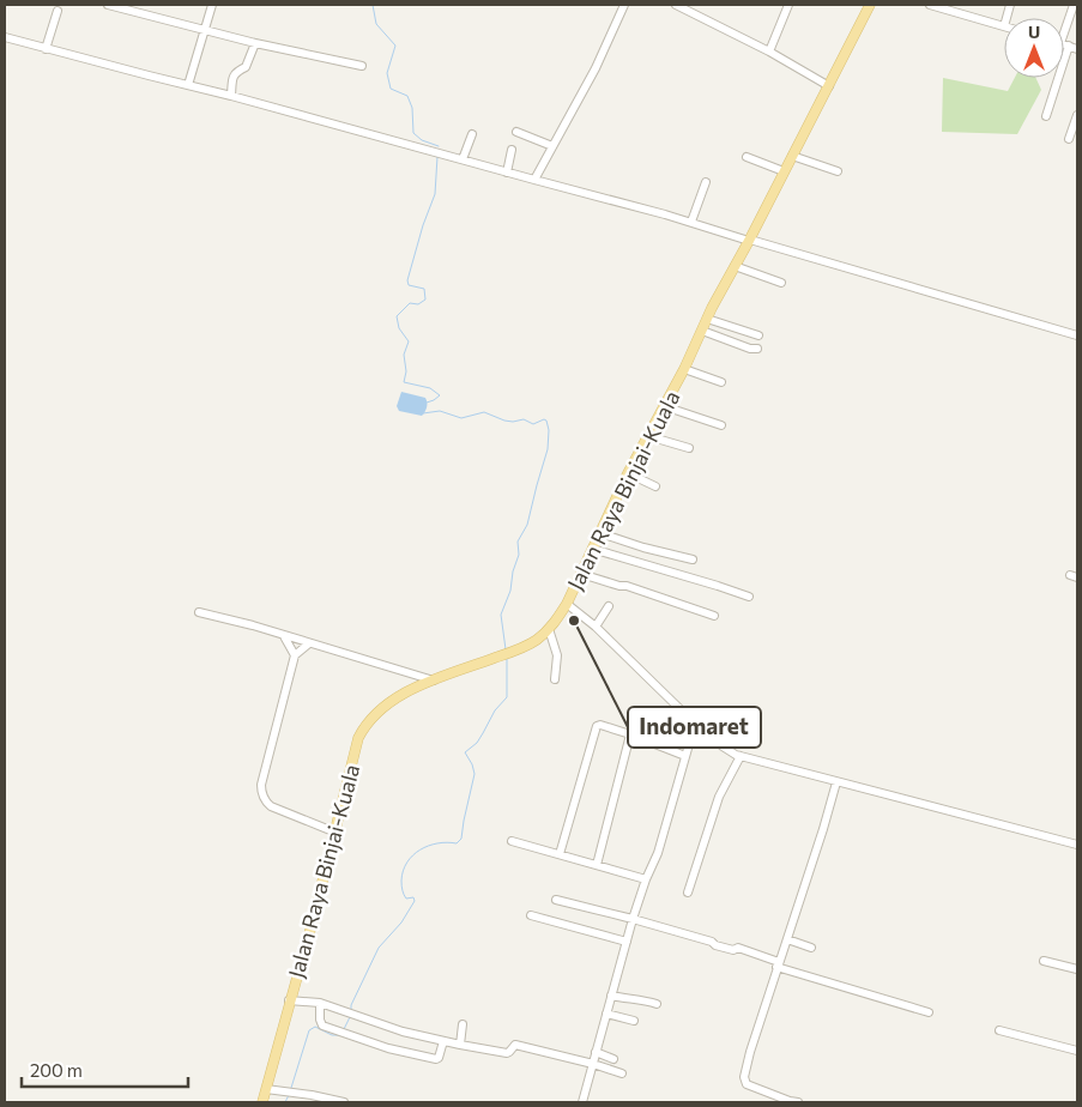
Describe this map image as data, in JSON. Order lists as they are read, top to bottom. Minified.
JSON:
{"streets":{"main road":["Jalan Raya Binjai-Kuala"]},"places":["Indomaret"],"scale_bar":"200 m","north":"top"}
